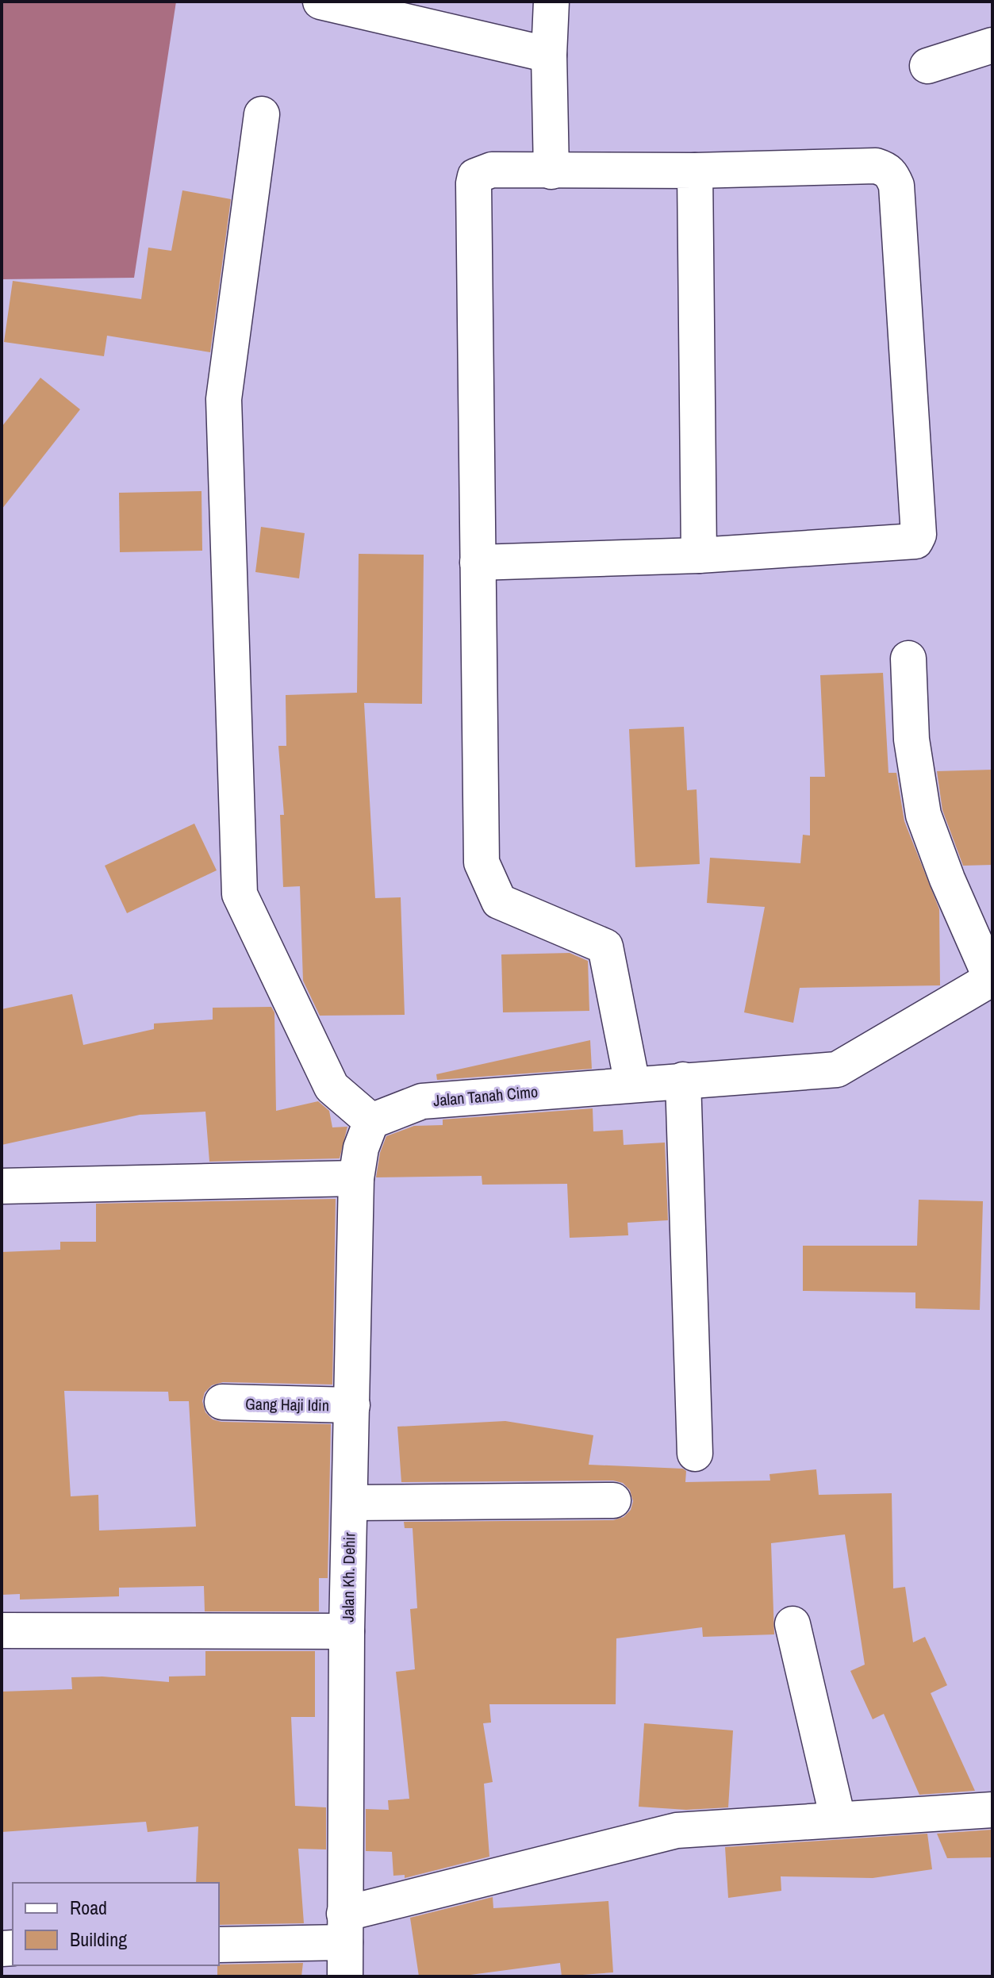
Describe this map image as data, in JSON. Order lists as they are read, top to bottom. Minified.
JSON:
{"streets":{"street":["Jalan Tanah Cimo","Gang Haji Idin","Jalan Kh. Dehir"]},"crossings":[["Gang Haji Idin","Jalan Kh. Dehir"]],"legend":["Road","Building"]}
